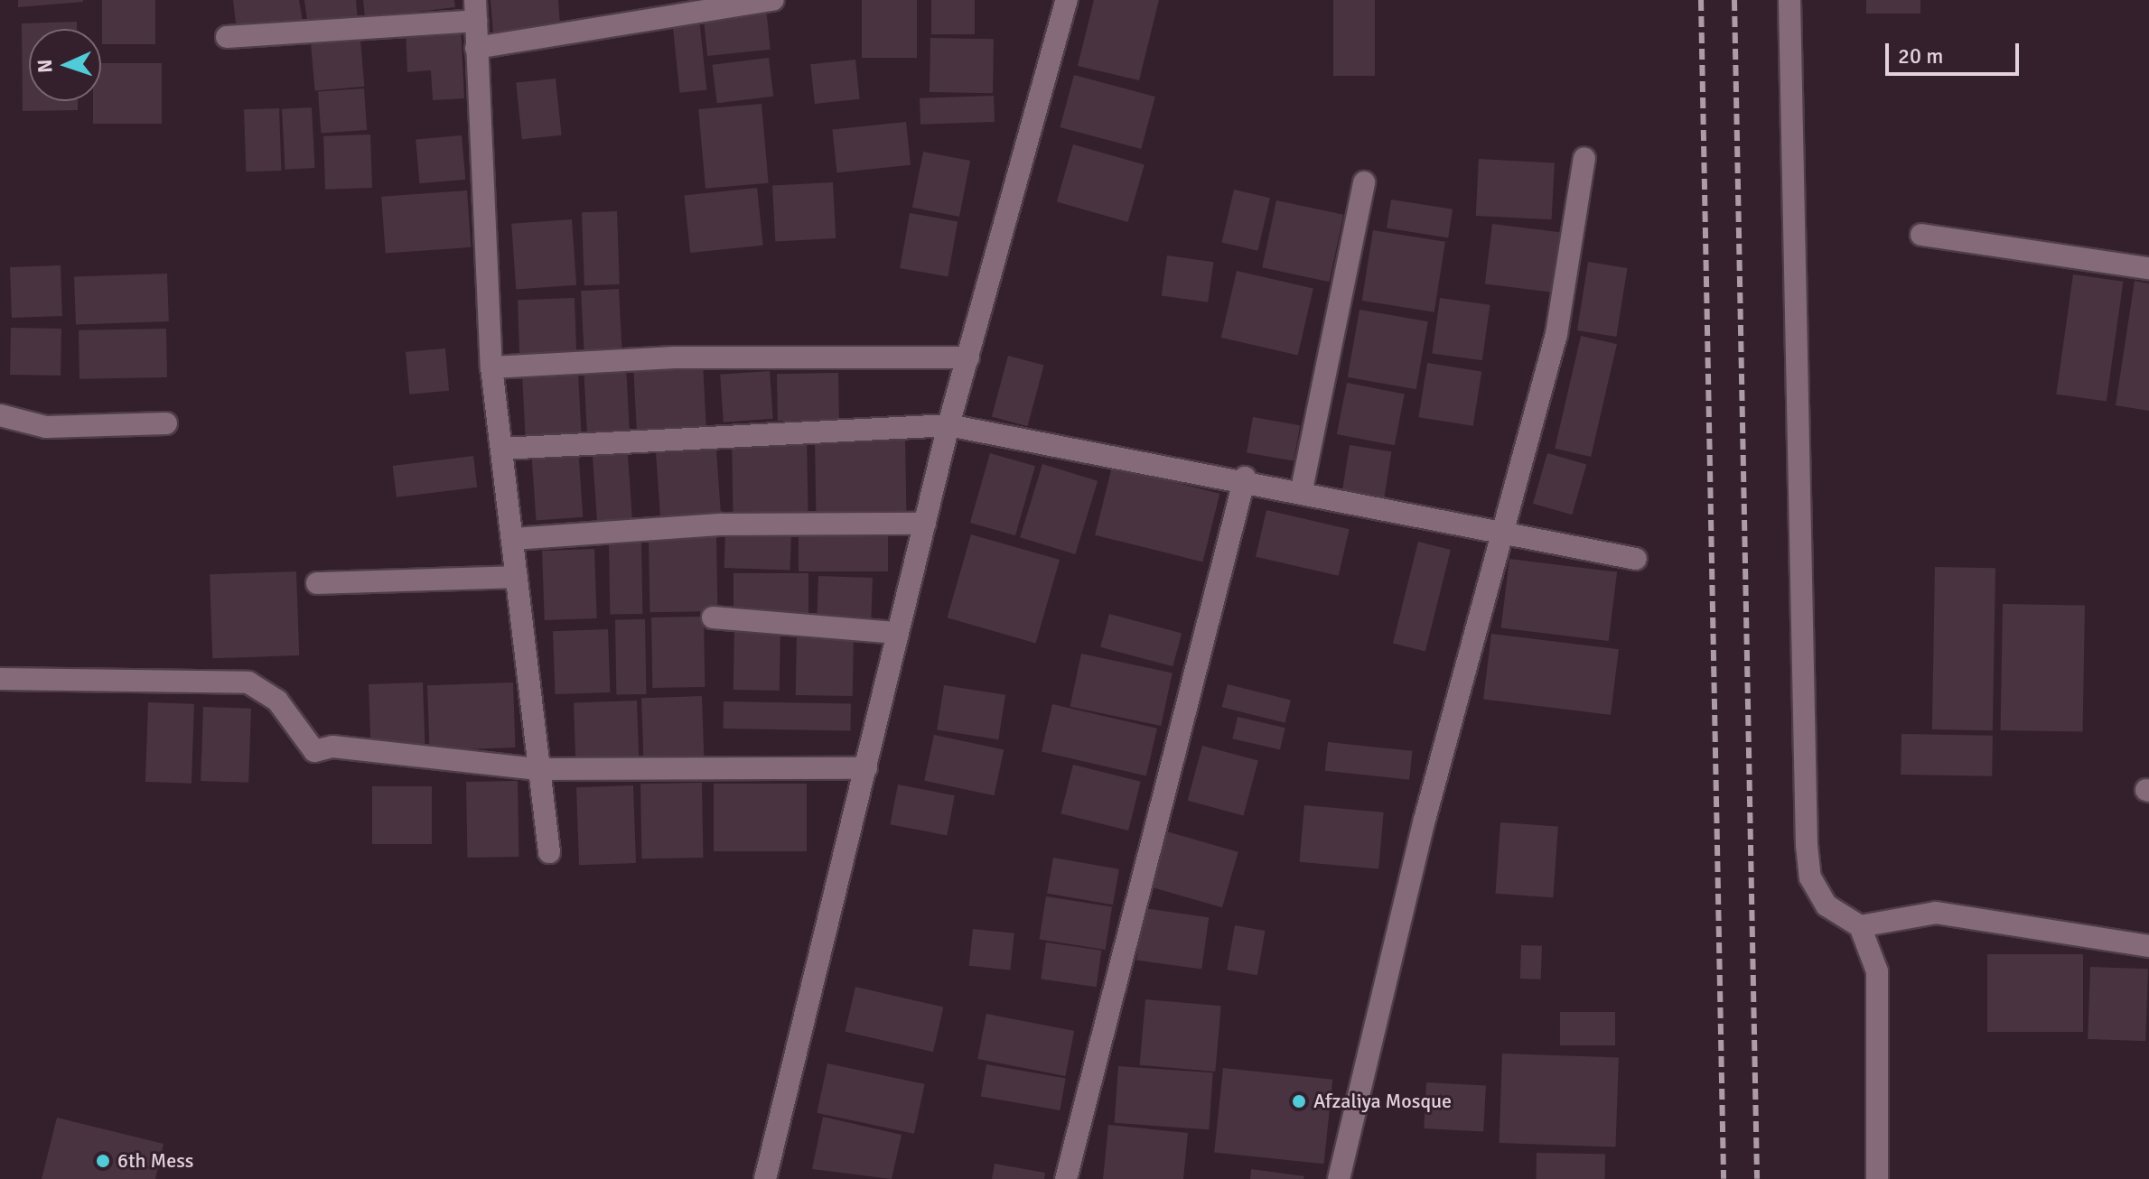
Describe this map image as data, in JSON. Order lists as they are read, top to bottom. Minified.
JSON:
{"places":["Afzaliya Mosque","6th Mess"],"scale_bar":"20 m","north":"left"}
